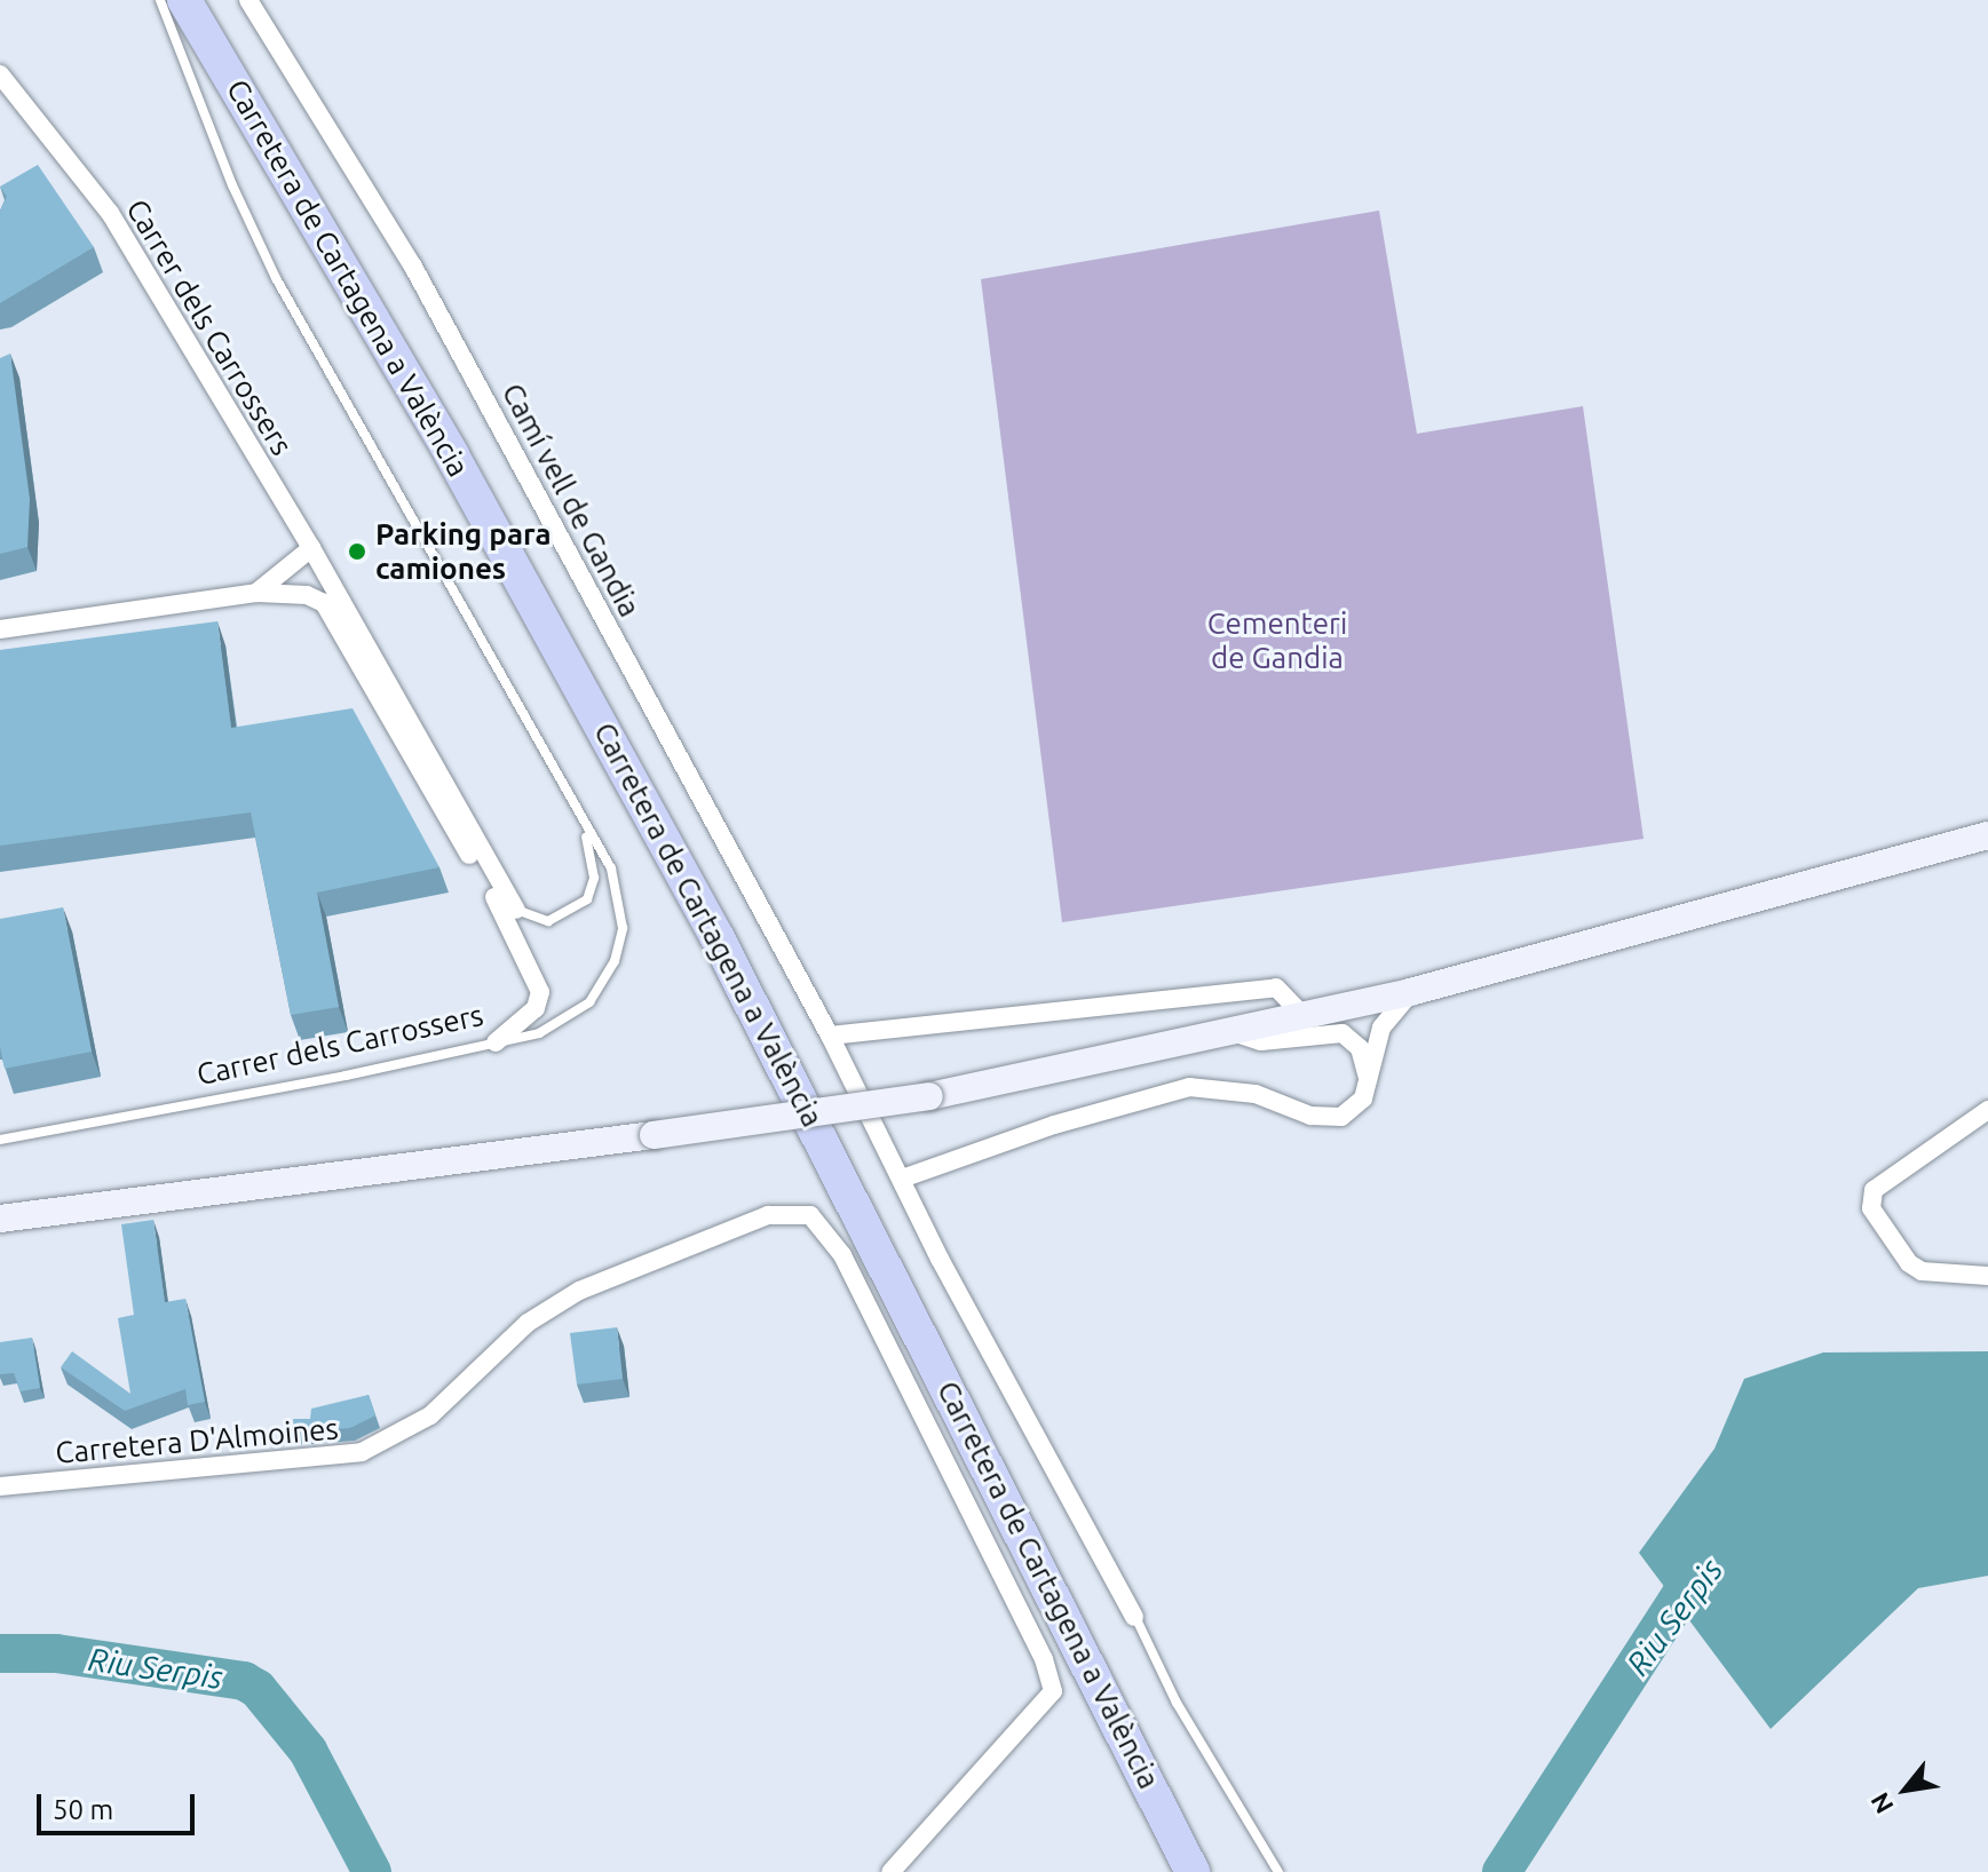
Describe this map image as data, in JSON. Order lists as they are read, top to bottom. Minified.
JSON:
{"streets":{"highway":["Carretera de Cartagena a València"],"street":["Carrer dels Carrossers","Camí vell de Gandia","Carretera D'Almoines"]},"water":["Riu Serpis"],"parks":["Cementeri de Gandia"],"places":["Parking para camiones"],"scale_bar":"50 m","north":"bottom left"}
